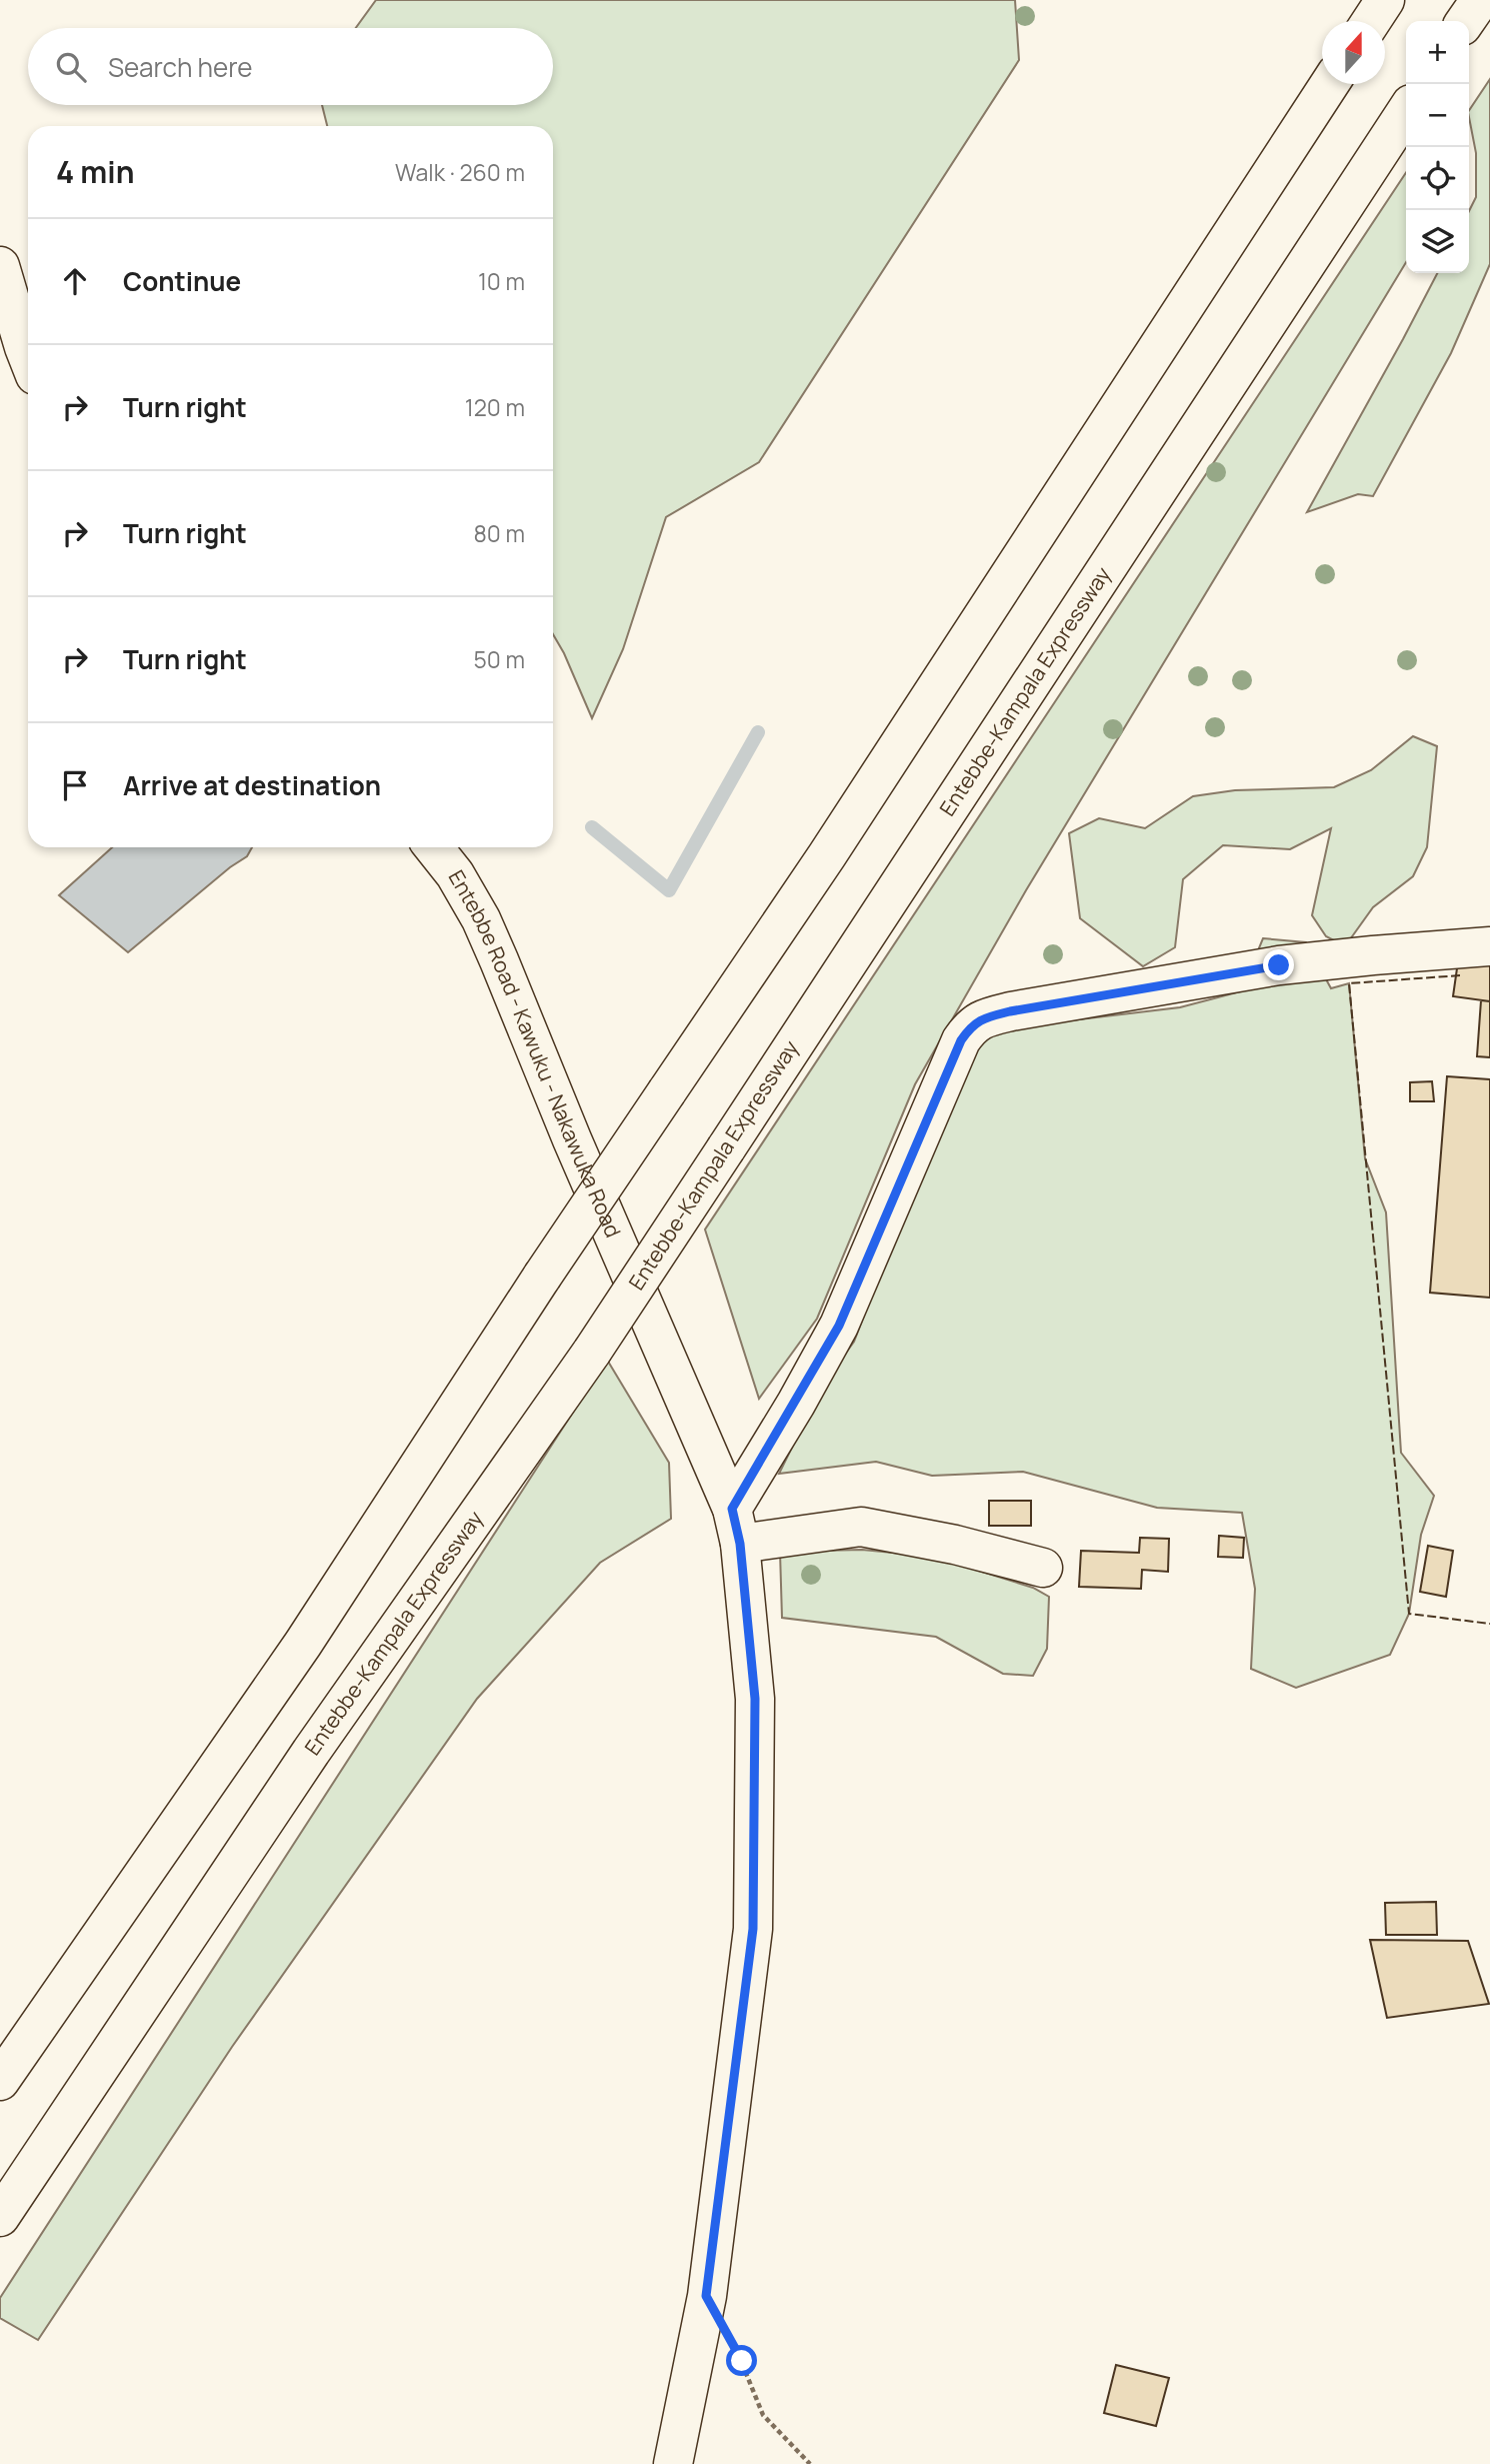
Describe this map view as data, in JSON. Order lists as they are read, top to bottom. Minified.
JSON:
{"streets":{"main road":["Entebbe-Kampala Expressway","Entebbe Road - Kawuku - Nakawuka Road"]},"north":"top","page":{"map_buttons":["+","−"],"search":"Search here","heading":["4 min","Walk · 260 m"],"list":[["Continue","10 m"],["Turn right","120 m"],["Turn right","80 m"],["Turn right","50 m"],"Arrive at destination"]}}
